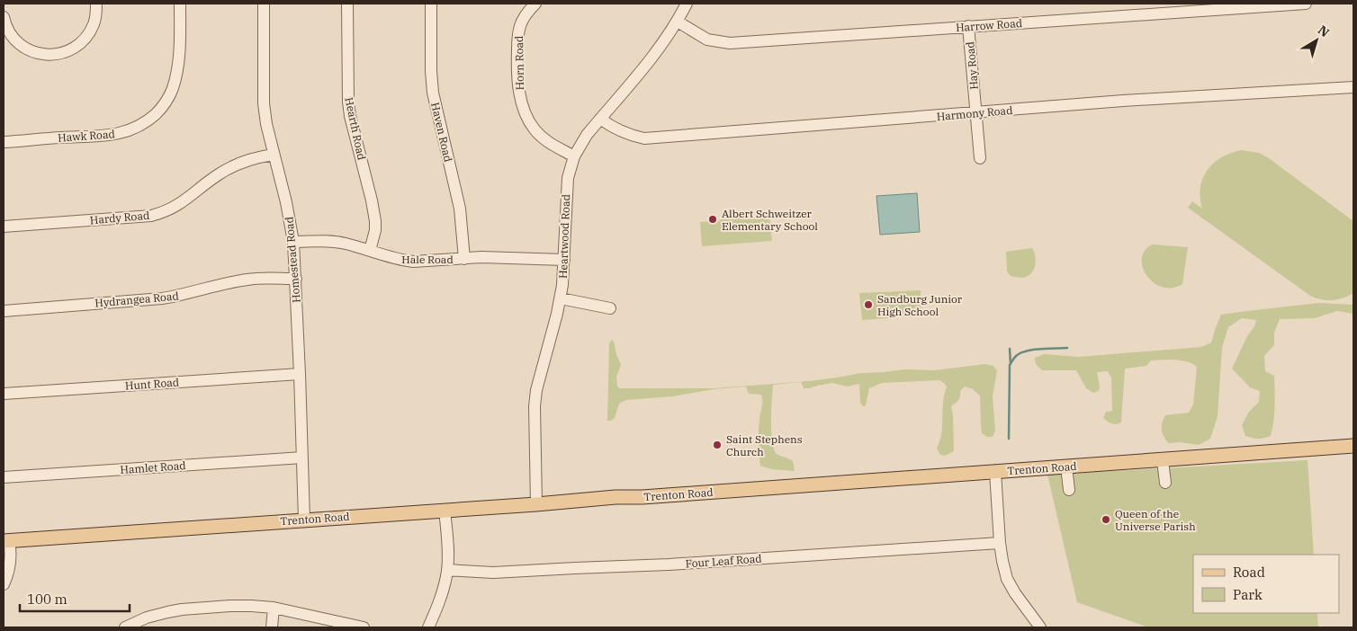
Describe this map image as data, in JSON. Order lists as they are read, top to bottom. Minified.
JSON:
{"streets":{"main road":["Trenton Road"],"street":["Harrow Road","Horn Road","Hay Road","Harmony Road","Hearth Road","Haven Road","Hawk Road","Hardy Road","Heartwood Road","Hale Road","Homestead Road","Hydrangea Road","Hunt Road","Hamlet Road","Four Leaf Road"]},"crossings":[["Harrow Road","Hay Road"],["Harrow Road","Heartwood Road"],["Horn Road","Heartwood Road"],["Hay Road","Harmony Road"],["Harmony Road","Heartwood Road"],["Hearth Road","Hale Road"],["Haven Road","Hale Road"],["Hardy Road","Homestead Road"],["Heartwood Road","Hale Road"],["Heartwood Road","Trenton Road"],["Hale Road","Homestead Road"],["Homestead Road","Hydrangea Road"],["Homestead Road","Hunt Road"],["Homestead Road","Hamlet Road"],["Homestead Road","Trenton Road"]],"places":["Albert Schweitzer Elementary School","Sandburg Junior High School","Saint Stephens Church","Queen of the Universe Parish"],"legend":["Road","Park"],"scale_bar":"100 m","north":"top right"}
